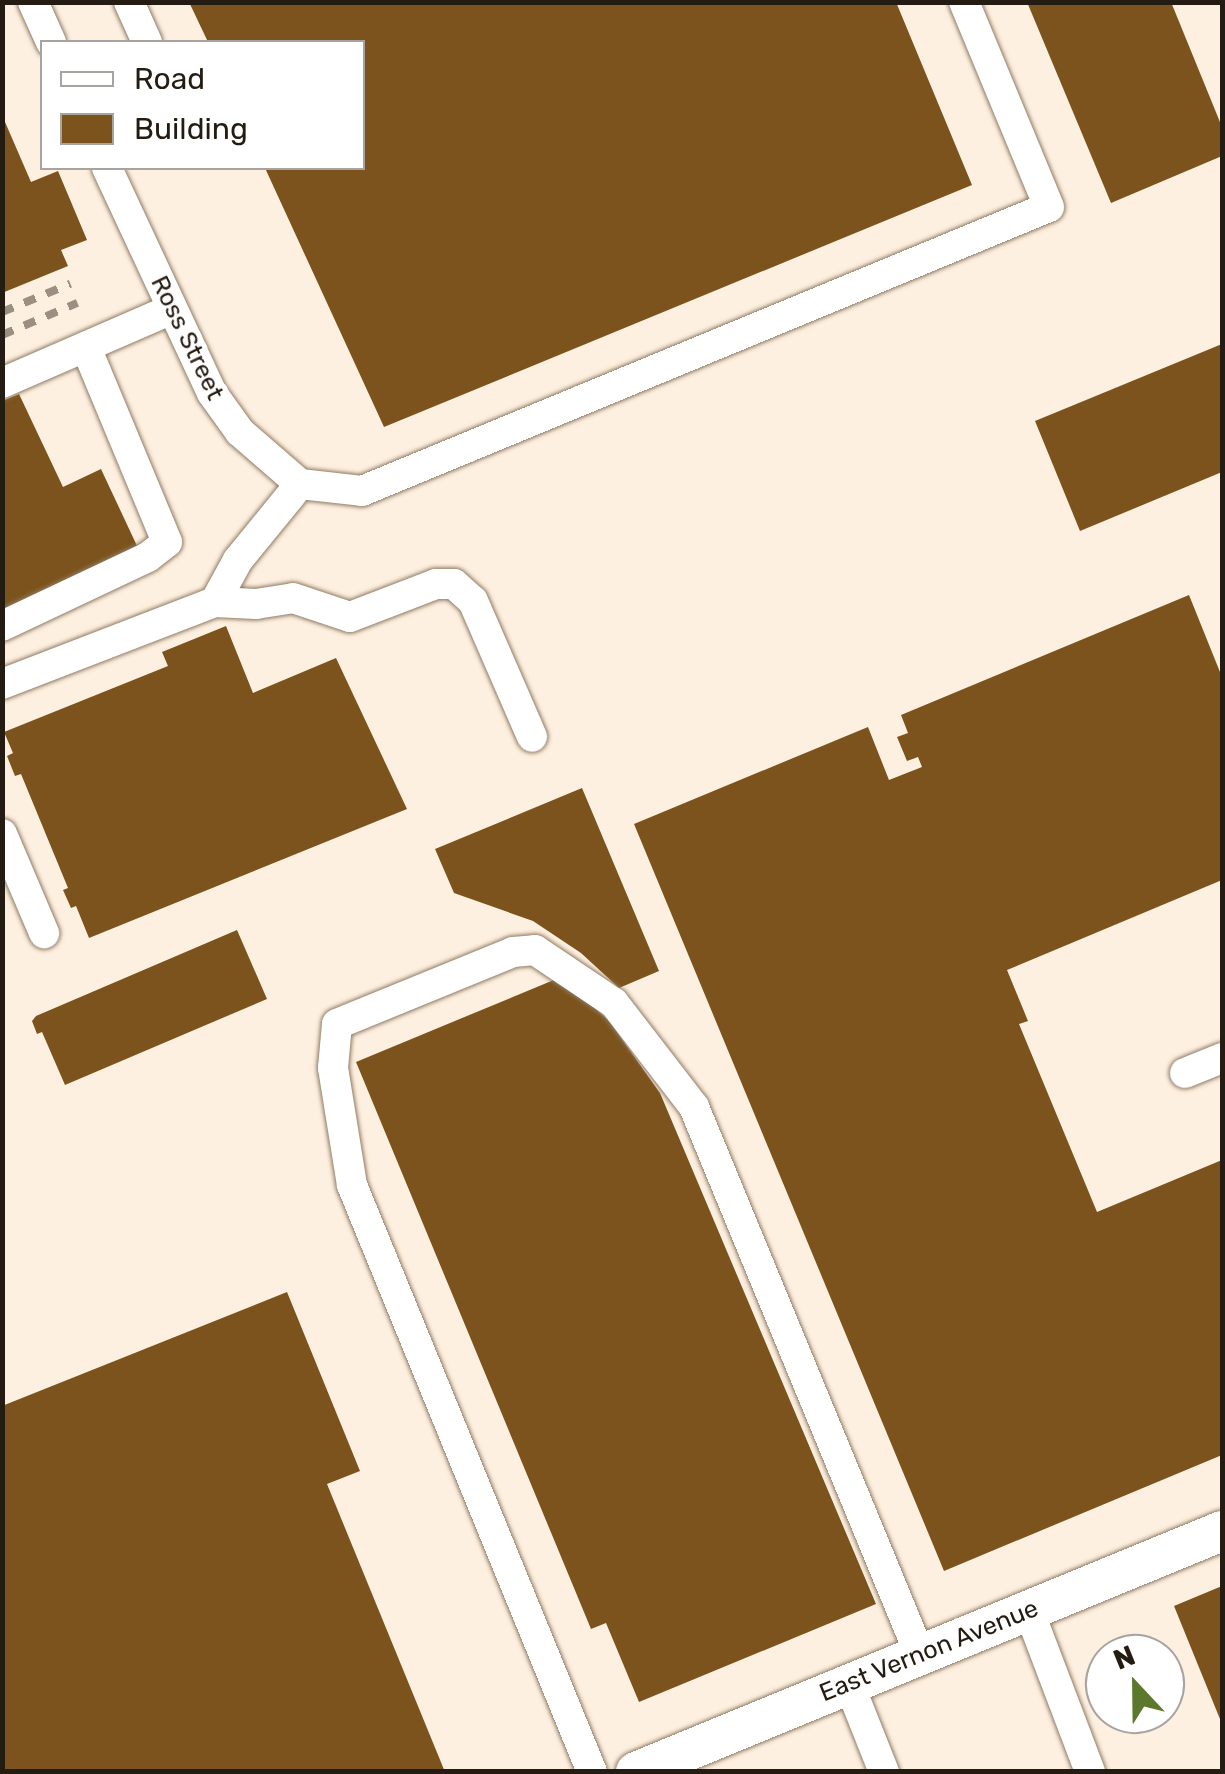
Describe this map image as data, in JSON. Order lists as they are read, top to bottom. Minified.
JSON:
{"streets":{"main road":["East Vernon Avenue"],"street":["Ross Street"]},"legend":["Road","Building"],"north":"top"}
